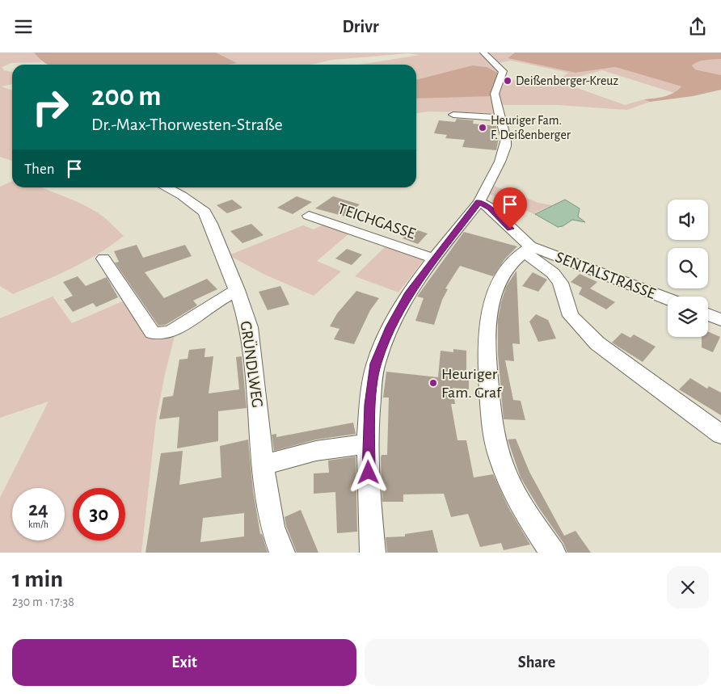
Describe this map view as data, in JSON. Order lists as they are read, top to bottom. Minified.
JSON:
{"streets":{"street":["TEICHGASSE","SENTALSTRASSE","GRÜNDLWEG"]},"places":["Deißenberger-Kreuz","Heuriger Fam. F. Deißenberger","Heuriger Fam. Graf"],"page":{"header":"Drivr","turn":["200 m","Dr.-Max-Thorwesten-Straße"],"then":"Then","speed":"24 km/h","limit":"30","heading":["1 min","230 m · 17:38"],"buttons":["Exit","Share"]}}
